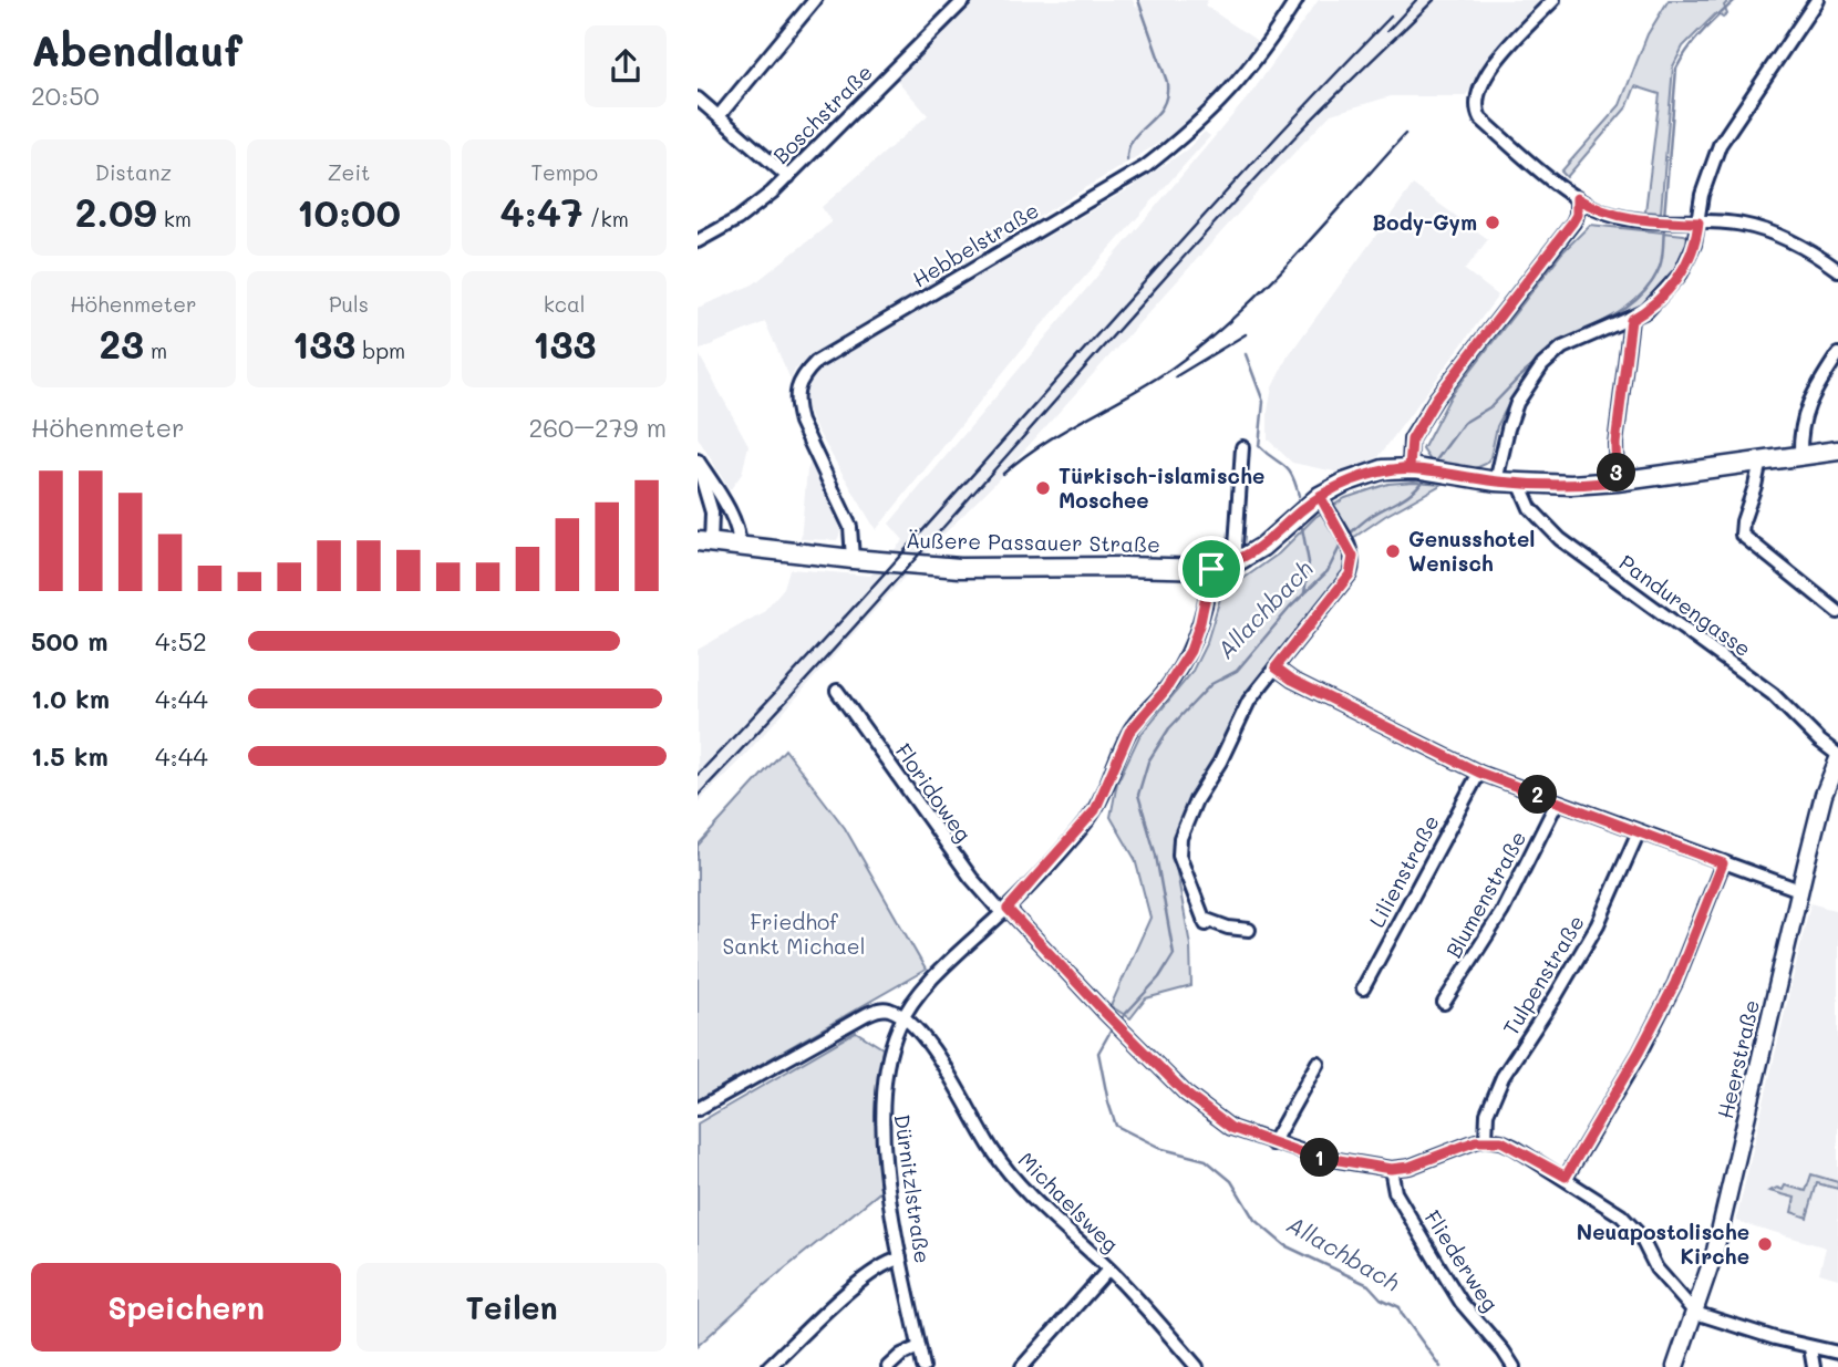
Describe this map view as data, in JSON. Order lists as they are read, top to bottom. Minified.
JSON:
{"streets":{"main road":["Äußere Passauer Straße"],"street":["Boschstraße","Hebbelstraße","Pandurengasse","Floridoweg","Lilienstraße","Blumenstraße","Tulpenstraße","Heerstraße","Dürnitzlstraße","Michaelsweg","Fliederweg"]},"crossings":[["Hebbelstraße","Äußere Passauer Straße"],["Äußere Passauer Straße","Pandurengasse"],["Äußere Passauer Straße","Dürnitzlstraße"],["Pandurengasse","Heerstraße"],["Floridoweg","Dürnitzlstraße"],["Floridoweg","Fliederweg"],["Dürnitzlstraße","Michaelsweg"]],"water":["Allachbach"],"parks":["Friedhof Sankt Michael"],"places":["Body-Gym","Türkisch-islamische Moschee","Genusshotel Wenisch","Neuapostolische Kirche"],"page":{"heading":["Abendlauf","20:50"],"stats":[["Distanz","2.09 km"],["Zeit","10:00"],["Tempo","4:47 /km"],["Höhenmeter","23 m"],["Puls","133 bpm"],["kcal","133"]],"chart":["Höhenmeter","260–279 m"],"pins":["3","2","1"],"list":[{"name":"500 m","note":"4:52"},{"name":"1.0 km","note":"4:44"},{"name":"1.5 km","note":"4:44"}],"buttons":["Speichern","Teilen"]}}
